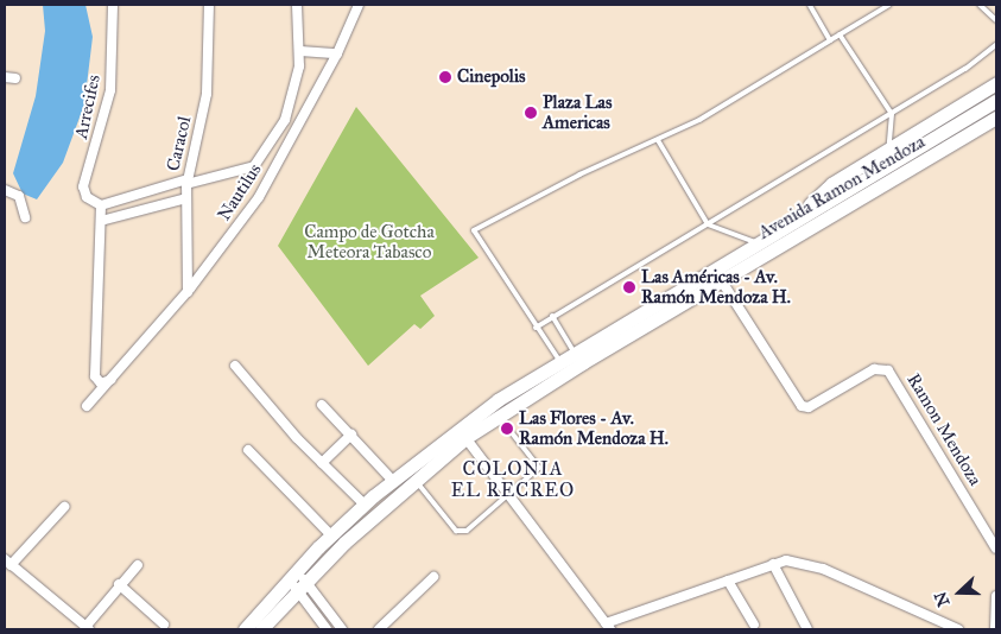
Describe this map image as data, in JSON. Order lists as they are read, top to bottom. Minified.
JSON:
{"streets":{"main road":["Avenida Ramon Mendoza"],"street":["Arrecifes","Caracol","Nautilus","Ramon Mendoza"]},"crossings":[["Caracol","Nautilus"],["Avenida Ramon Mendoza","Ramon Mendoza"]],"districts":["COLONIA EL RECREO"],"parks":["Campo de Gotcha Meteora Tabasco"],"places":["Cinepolis","Plaza Las Americas","Las Américas - Av. Ramón Mendoza H.","Las Flores - Av. Ramón Mendoza H."],"north":"left"}
